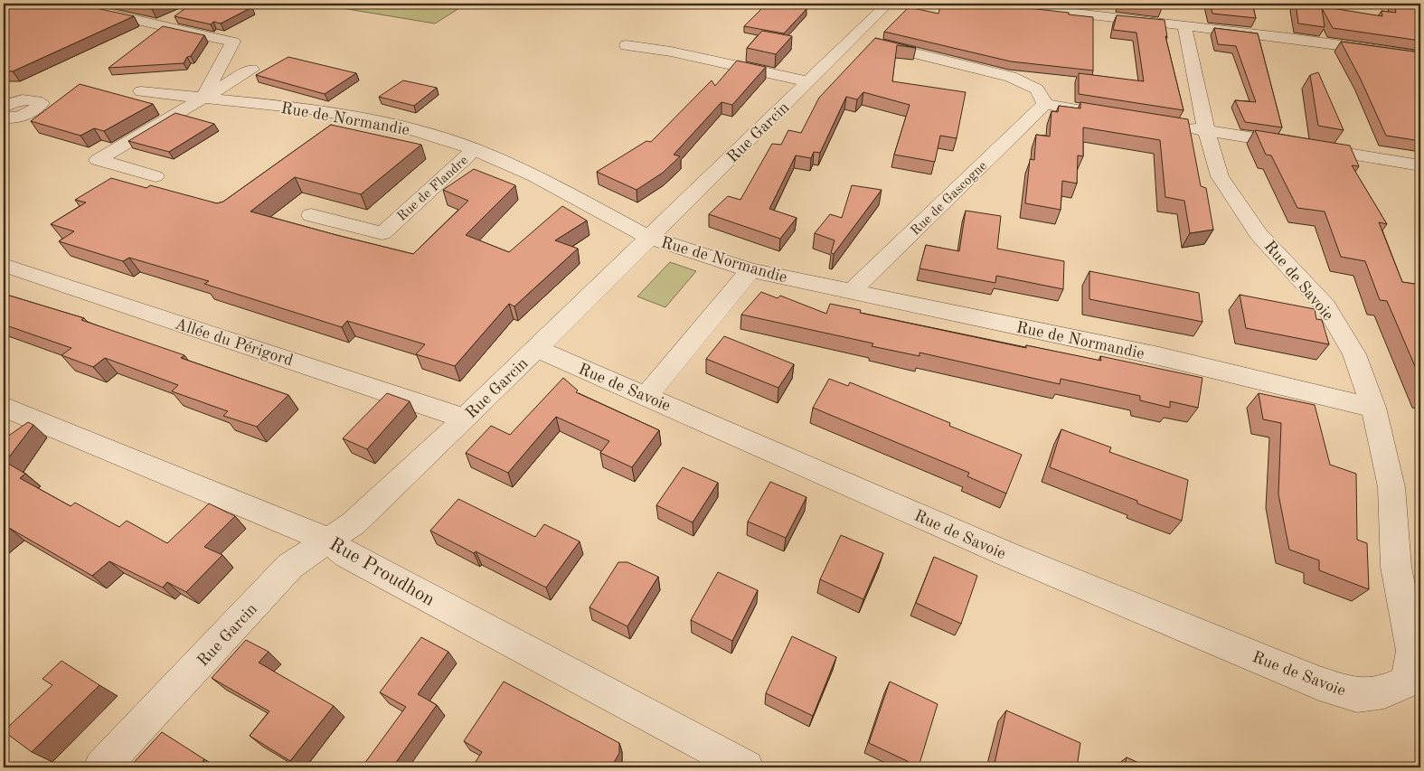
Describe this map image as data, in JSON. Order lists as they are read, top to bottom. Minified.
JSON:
{"streets":{"street":["Rue de Normandie","Rue Garcin","Rue de Flandre","Rue de Gascogne","Rue de Savoie","Allée du Périgord","Rue Proudhon"]},"crossings":[["Rue de Normandie","Rue Garcin"],["Rue de Normandie","Rue de Flandre"],["Rue de Normandie","Rue de Gascogne"],["Rue de Normandie","Rue de Savoie"],["Rue Garcin","Rue de Savoie"],["Rue Garcin","Allée du Périgord"],["Rue Garcin","Rue Proudhon"]]}
